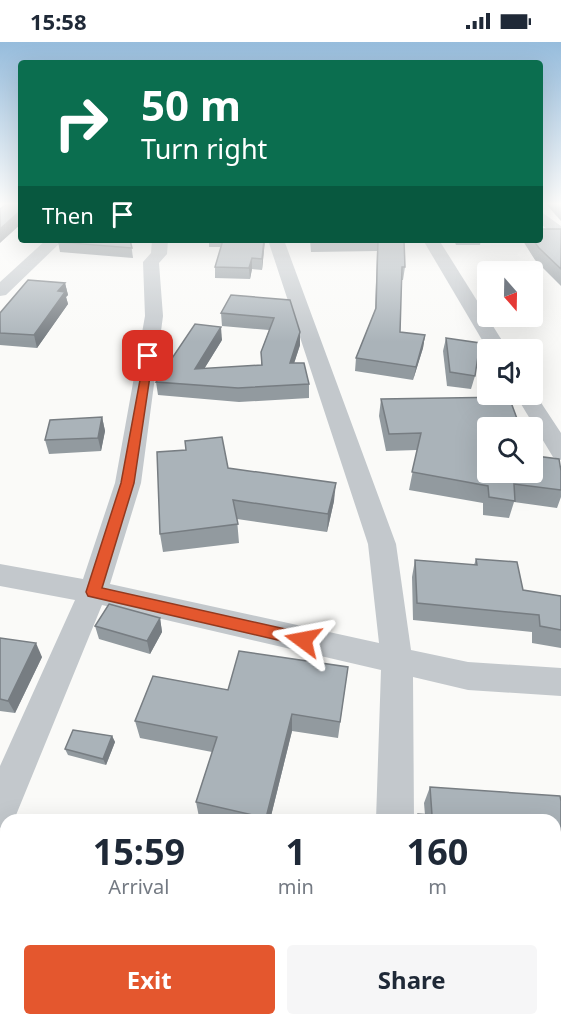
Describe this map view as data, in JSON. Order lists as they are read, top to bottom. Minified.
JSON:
{"north":"bottom","page":{"status":"15:58","turn":["50 m","Turn right"],"then":"Then","eta":["15:59","Arrival","1","min","160","m"],"buttons":["Exit","Share"]}}
